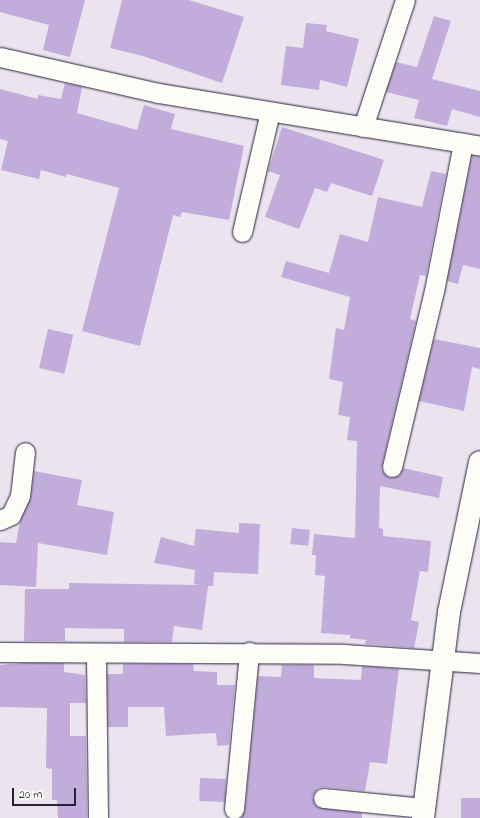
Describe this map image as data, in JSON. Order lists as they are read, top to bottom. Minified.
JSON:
{"scale_bar":"20 m"}
